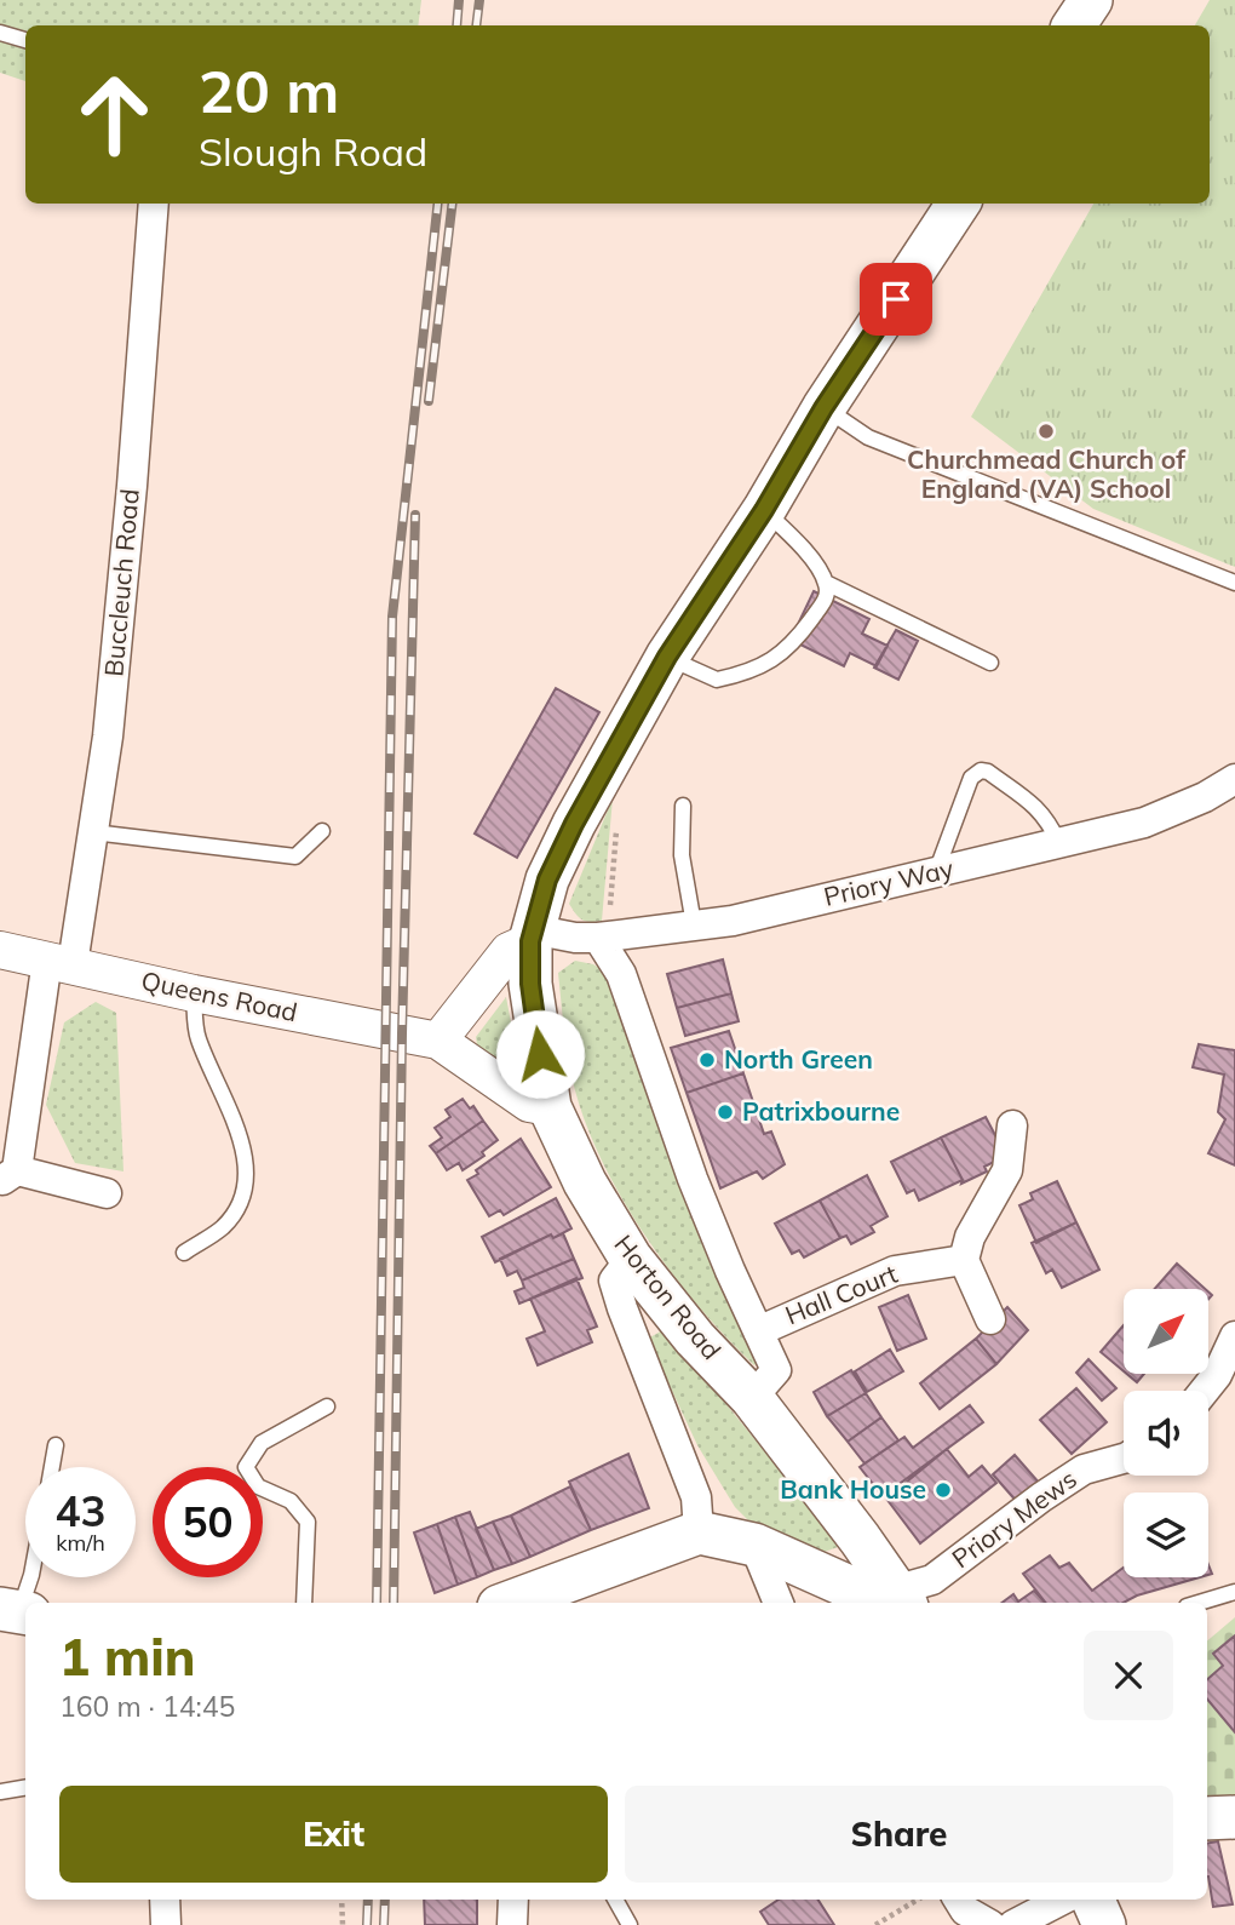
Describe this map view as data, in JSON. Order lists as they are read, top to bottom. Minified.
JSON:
{"streets":{"main road":["Horton Road"],"street":["Buccleuch Road","Priory Way","Queens Road","Hall Court","Priory Mews"]},"crossings":[["Buccleuch Road","Queens Road"],["Priory Way","Horton Road"],["Queens Road","Horton Road"],["Horton Road","Priory Mews"]],"places":["Churchmead Church of England (VA) School","North Green","Patrixbourne","Bank House"],"north":"top right","page":{"turn":["20 m","Slough Road"],"speed":"43 km/h","limit":"50","heading":["1 min","160 m · 14:45"],"buttons":["Exit","Share"]}}
